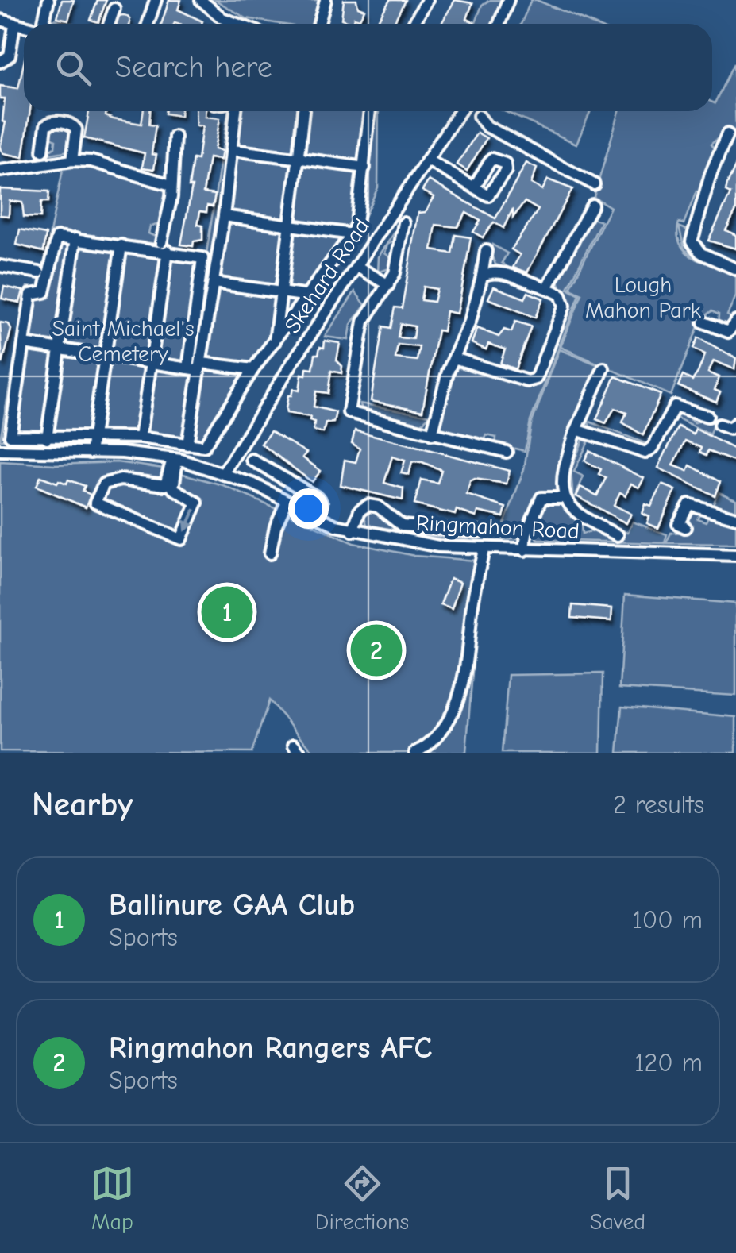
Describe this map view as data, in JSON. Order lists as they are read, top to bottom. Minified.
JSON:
{"streets":{"street":["Skehard Road","Ringmahon Road"]},"crossings":[["Skehard Road","Ringmahon Road"]],"parks":["Lough Mahon Park","Saint Michael's Cemetery"],"page":{"search":"Search here","pins":["1","2"],"heading":["Nearby","2 results"],"list":[{"mark":"1","name":"Ballinure GAA Club","note":"Sports","value":"100 m"},{"mark":"2","name":"Ringmahon Rangers AFC","note":"Sports","value":"120 m"}],"nav":["Map","Directions","Saved"]}}
